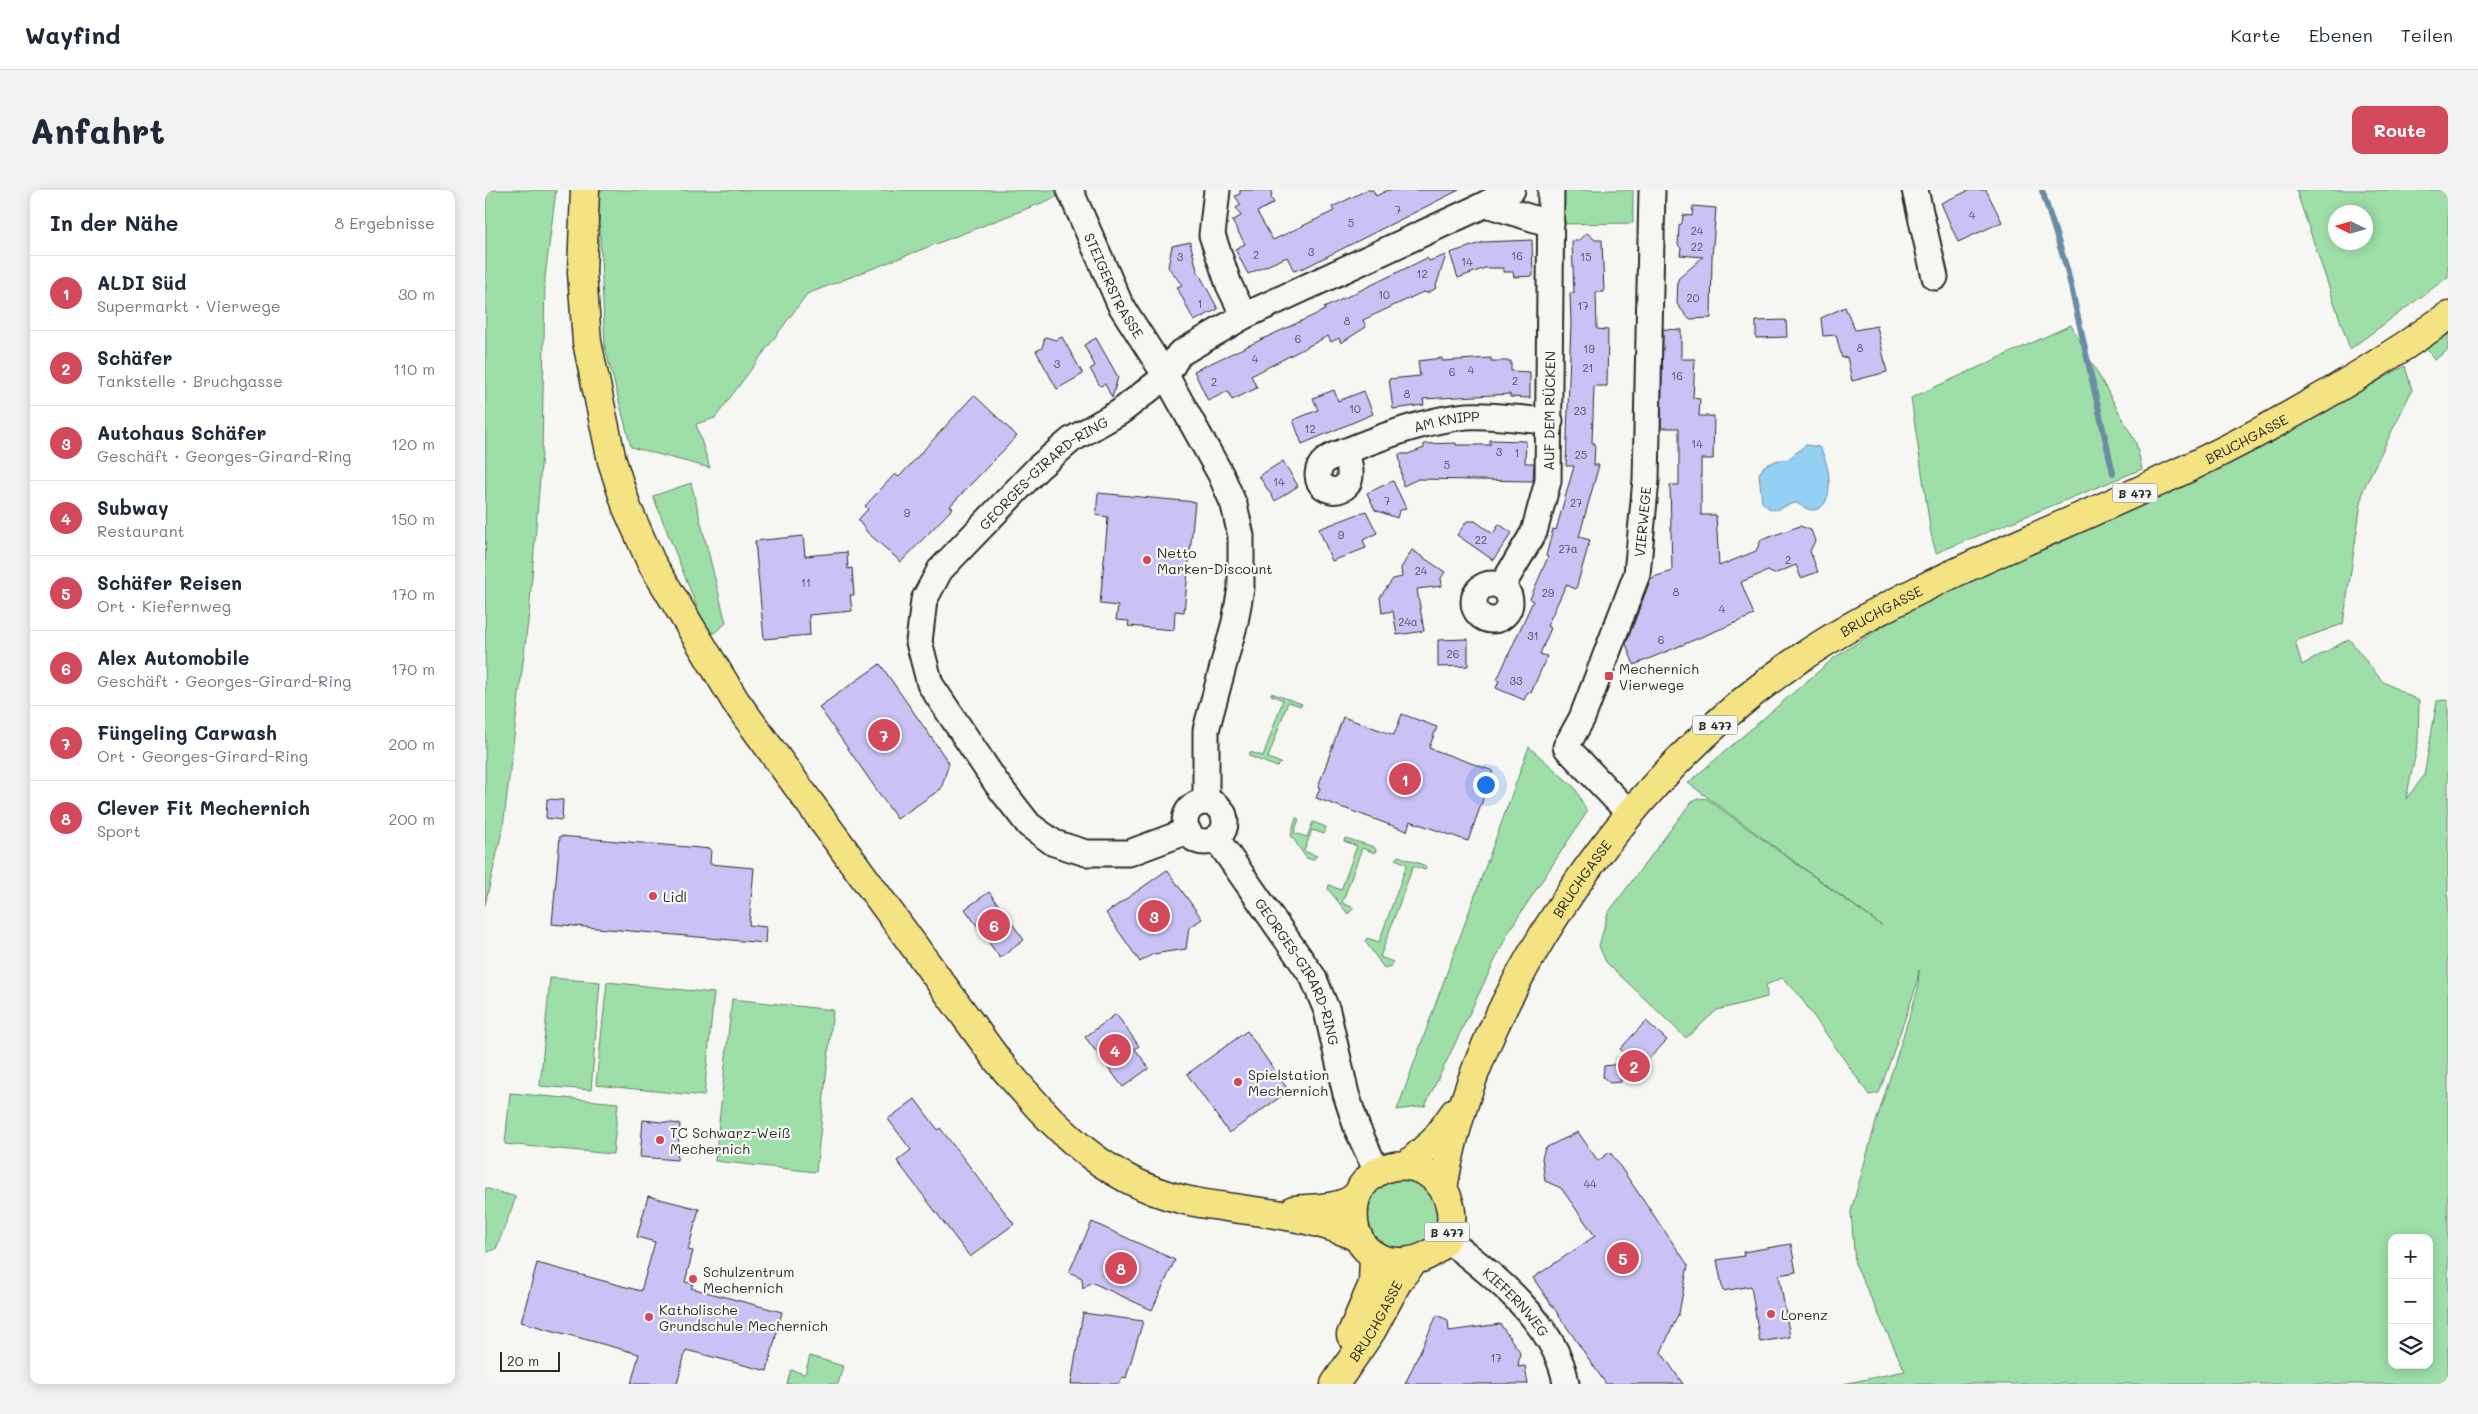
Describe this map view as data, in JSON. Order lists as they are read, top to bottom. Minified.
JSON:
{"streets":{"main road":["BRUCHGASSE","B 477"],"street":["STEIGERSTRASSE","AUF DEM RÜCKEN","AM KNIPP","GEORGES-GIRARD-RING","VIERWEGE","KIEFERNWEG"]},"crossings":[["STEIGERSTRASSE","GEORGES-GIRARD-RING"],["AUF DEM RÜCKEN","AM KNIPP"],["BRUCHGASSE","GEORGES-GIRARD-RING"],["BRUCHGASSE","B 477"],["BRUCHGASSE","VIERWEGE"],["BRUCHGASSE","KIEFERNWEG"],["GEORGES-GIRARD-RING","B 477"],["GEORGES-GIRARD-RING","KIEFERNWEG"],["B 477","KIEFERNWEG"]],"places":{"other":["Netto Marken-Discount","Lidl","Spielstation Mechernich","TC Schwarz-Weiß Mechernich","Schulzentrum Mechernich","Lorenz","Katholische Grundschule Mechernich"],"transit":["Mechernich Vierwege"]},"house_numbers":["7","4","5","24","22","3","2","16","3","15","14","12","10","20","1","17","8","6","8","19","4","3","21","4","6","16","2","2","8","10","23","12","14","3","1","25","5","14","7","27","9","9","22","27a","2","24","11","8","29","4","24a","31","6","26","33","44","17"],"scale_bar":"20 m","north":"left","page":{"header":"Wayfind","nav":["Karte","Ebenen","Teilen"],"buttons":"Route","title":"Anfahrt","heading":["In der Nähe","8 Ergebnisse"],"list":[{"mark":"1","name":"ALDI Süd","note":"Supermarkt · Vierwege","value":"30 m"},{"mark":"2","name":"Schäfer","note":"Tankstelle · Bruchgasse","value":"110 m"},{"mark":"3","name":"Autohaus Schäfer","note":"Geschäft · Georges-Girard-Ring","value":"120 m"},{"mark":"4","name":"Subway","note":"Restaurant","value":"150 m"},{"mark":"5","name":"Schäfer Reisen","note":"Ort · Kiefernweg","value":"170 m"},{"mark":"6","name":"Alex Automobile","note":"Geschäft · Georges-Girard-Ring","value":"170 m"},{"mark":"7","name":"Füngeling Carwash","note":"Ort · Georges-Girard-Ring","value":"200 m"},{"mark":"8","name":"Clever Fit Mechernich","note":"Sport","value":"200 m"}],"pins":["7","1","3","6","4","2","5","8"],"map_buttons":["+","−"],"scale":"20 m"}}
